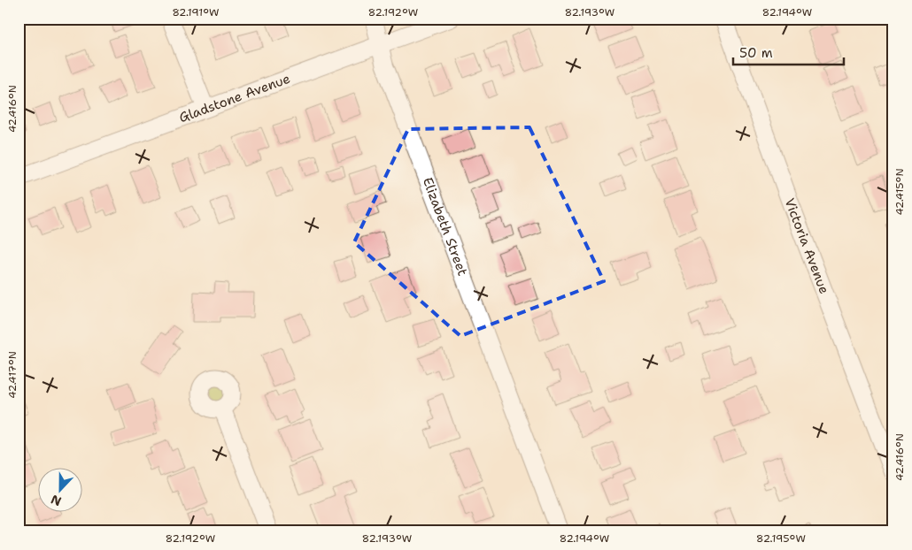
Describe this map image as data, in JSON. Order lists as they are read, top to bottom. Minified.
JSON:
{"streets":{"street":["Gladstone Avenue","Elizabeth Street","Victoria Avenue"]},"crossings":[["Gladstone Avenue","Elizabeth Street"]],"scale_bar":"50 m","north":"bottom","coordinates":["82.191°W","82.192°W","82.193°W","82.194°W","42.416°N","42.415°N","42.417°N","82.195°W"]}
